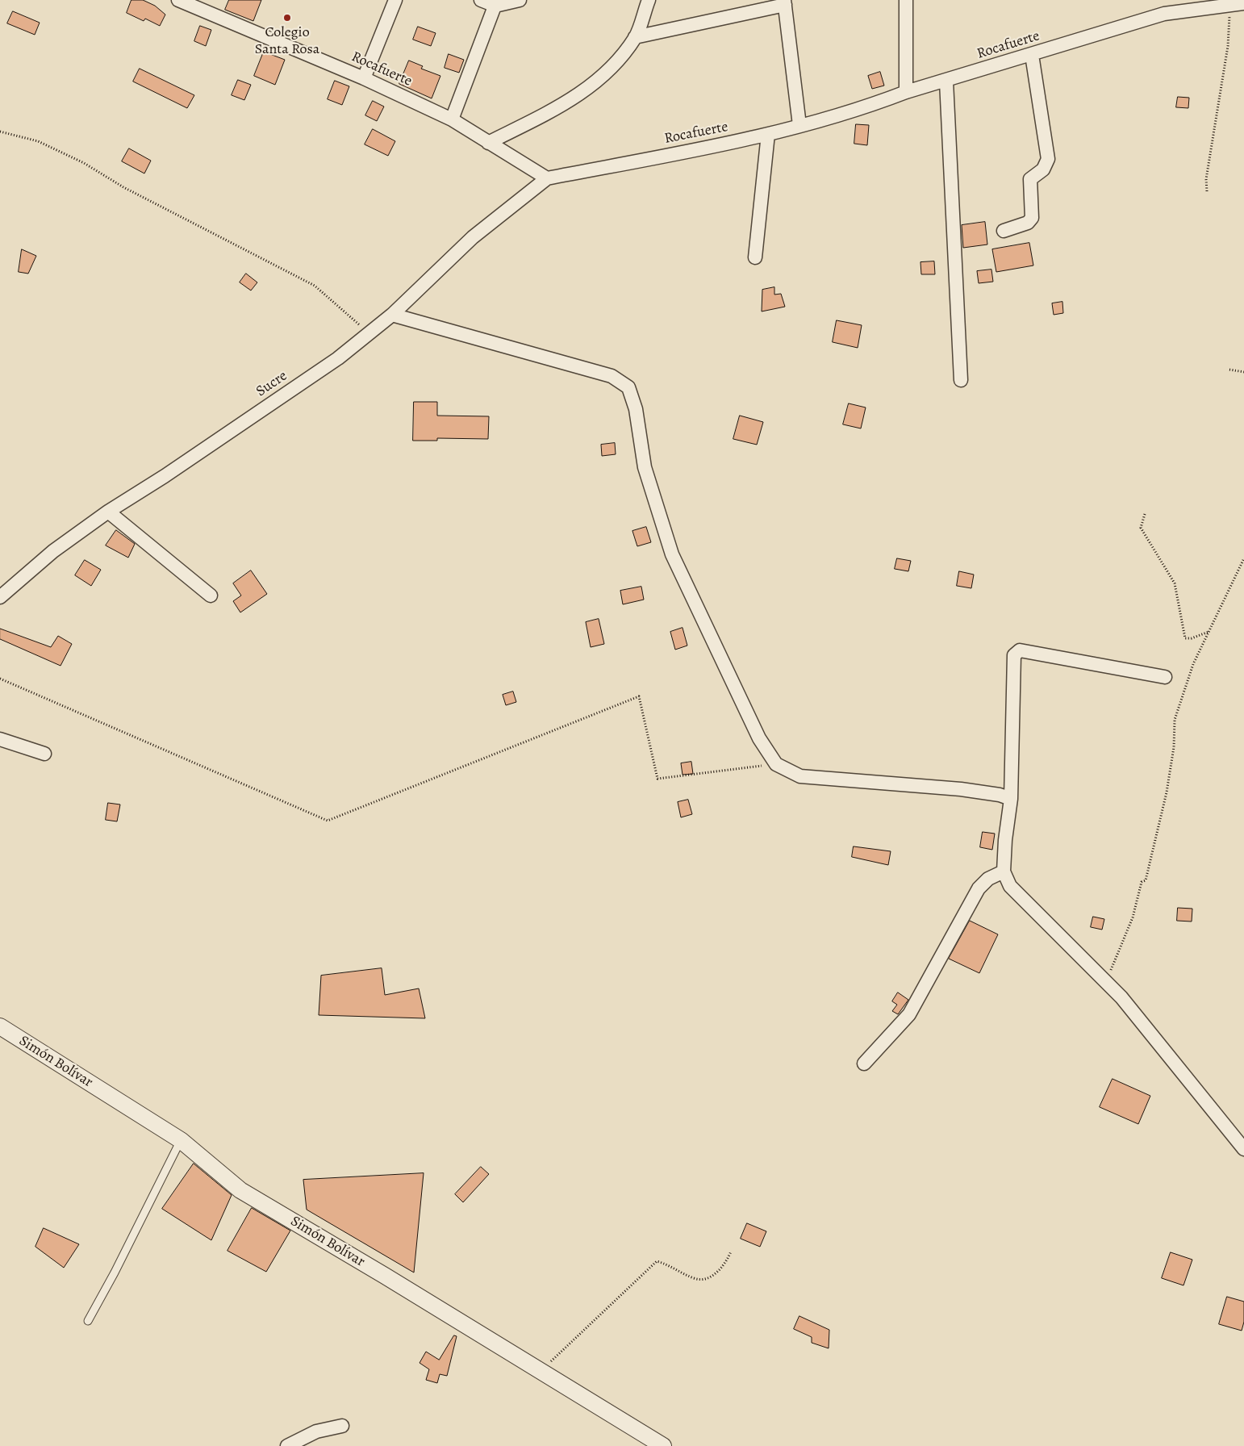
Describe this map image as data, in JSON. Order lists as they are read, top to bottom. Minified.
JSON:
{"streets":{"street":["Rocafuerte","Sucre","Simón Bolívar"]},"crossings":[["Rocafuerte","Sucre"]],"places":["Colegio Santa Rosa"]}
